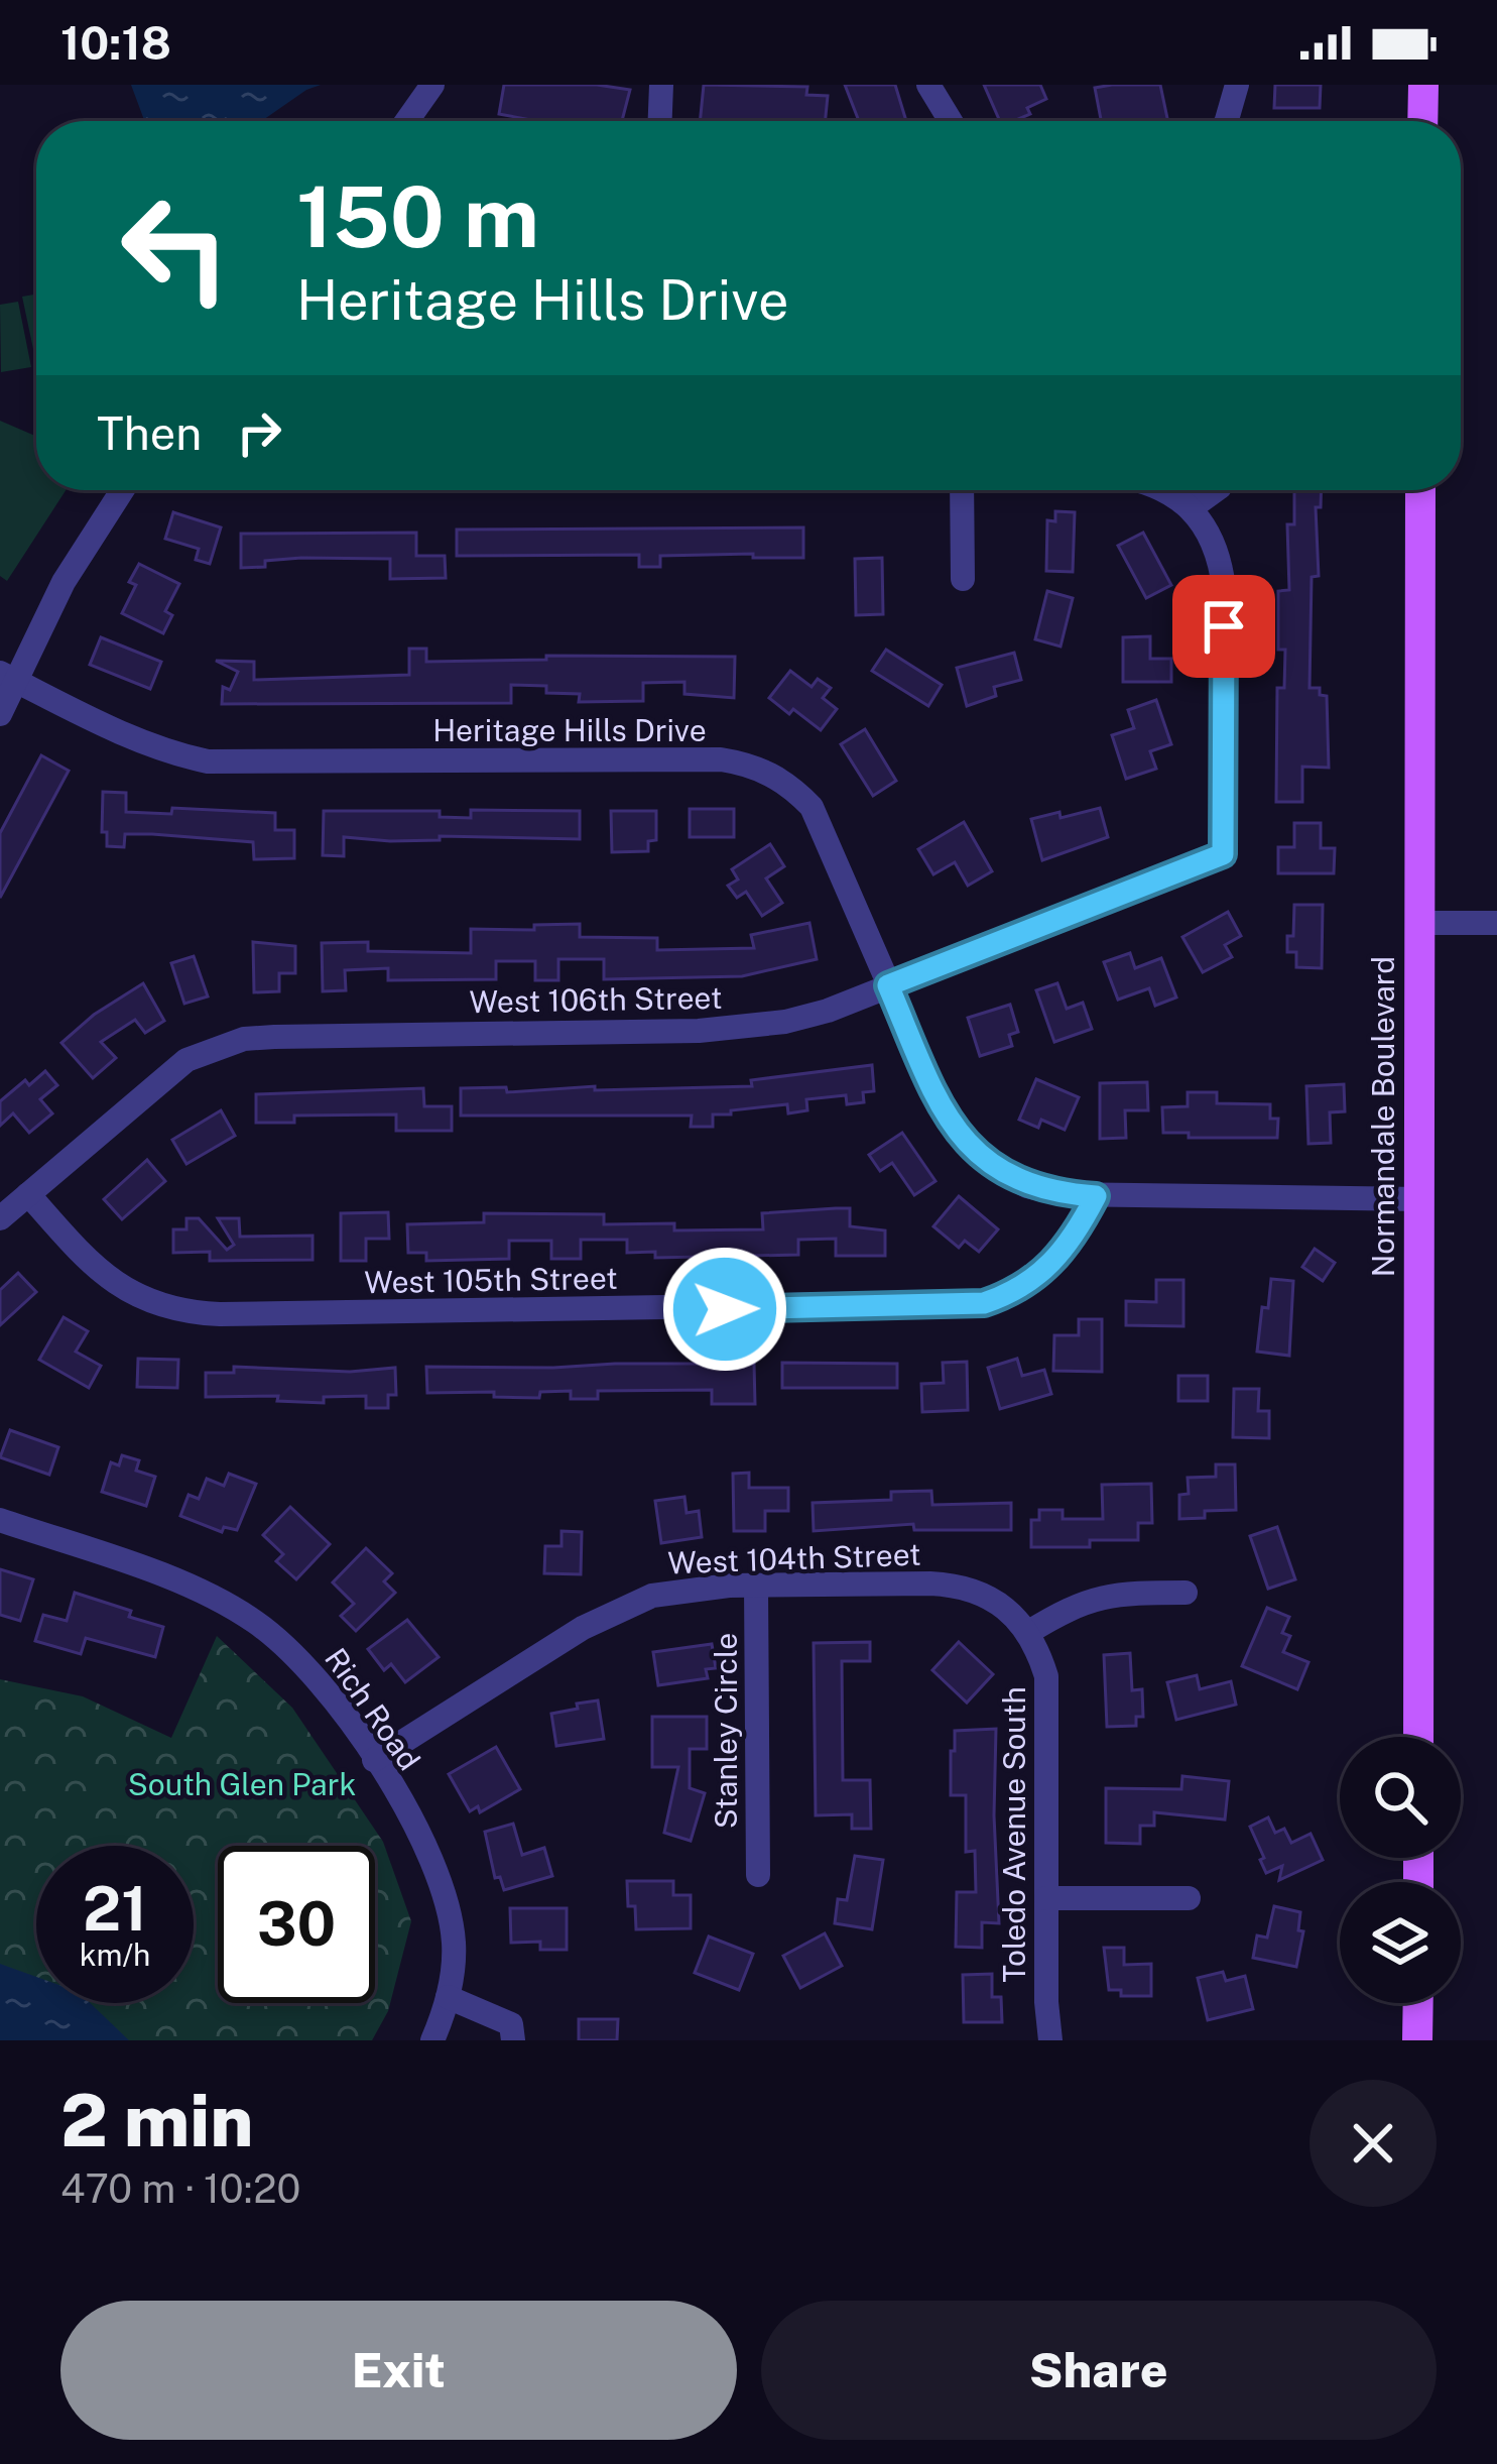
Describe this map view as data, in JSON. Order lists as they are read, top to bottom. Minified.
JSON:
{"streets":{"main road":["Normandale Boulevard"],"street":["Heritage Hills Drive","West 106th Street","West 105th Street","West 104th Street","Rich Road","Stanley Circle","Toledo Avenue South"]},"crossings":[["Heritage Hills Drive","West 106th Street"],["Heritage Hills Drive","Normandale Boulevard"],["Heritage Hills Drive","West 105th Street"],["West 106th Street","West 105th Street"],["West 104th Street","Rich Road"],["West 104th Street","Stanley Circle"],["West 104th Street","Toledo Avenue South"]],"parks":["South Glen Park"],"page":{"status":"10:18","turn":["150 m","Heritage Hills Drive"],"then":"Then","speed":"21 km/h","limit":"30","heading":["2 min","470 m · 10:20"],"buttons":["Exit","Share"]}}
